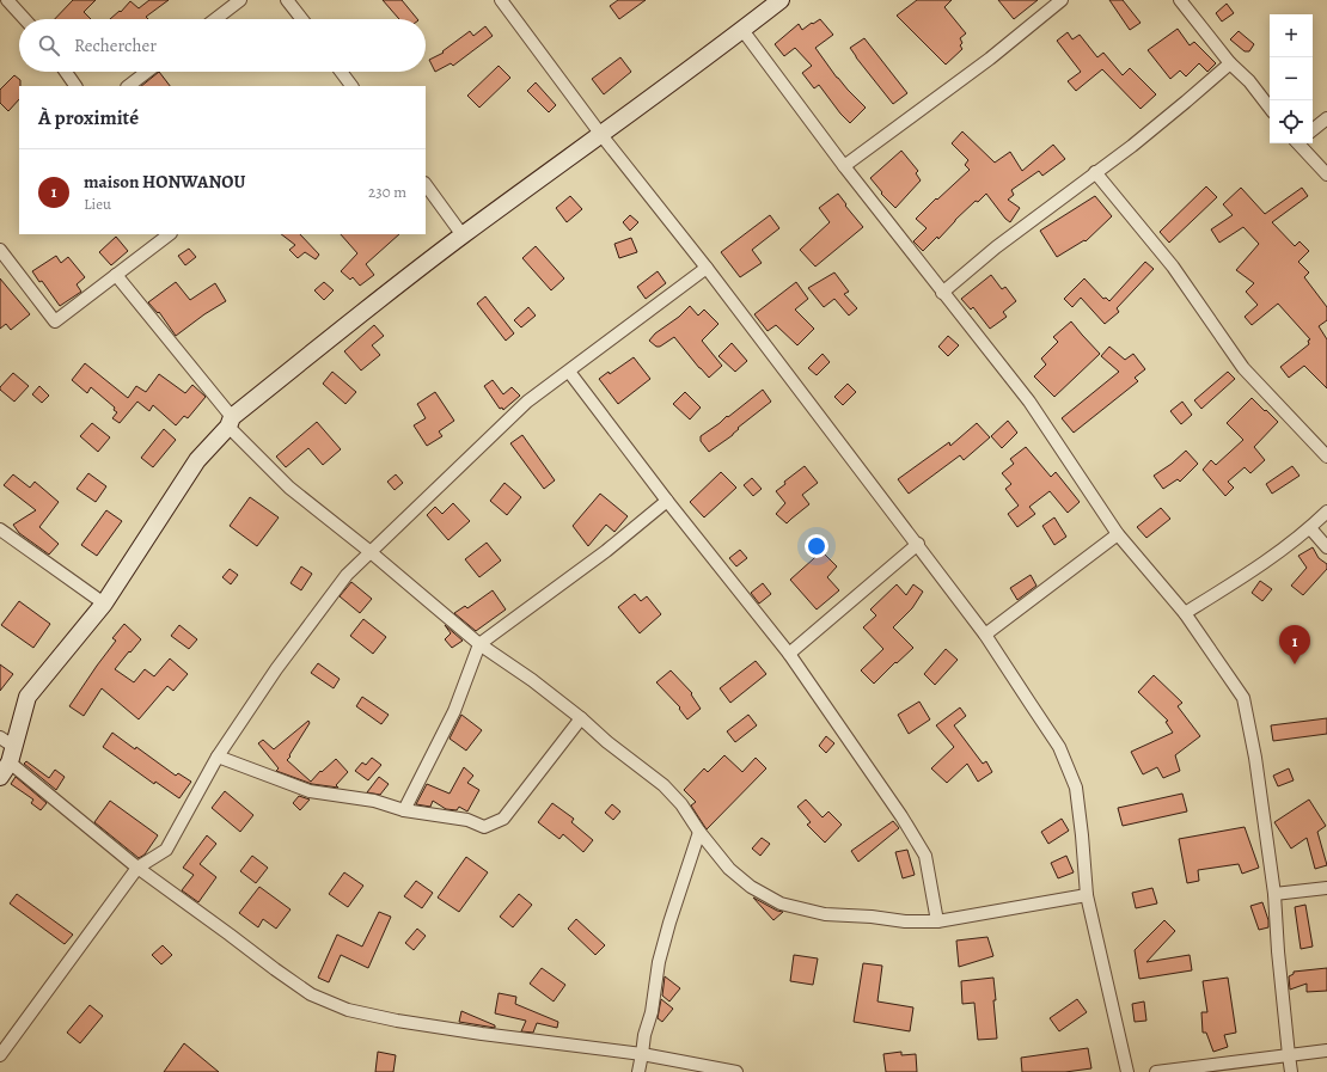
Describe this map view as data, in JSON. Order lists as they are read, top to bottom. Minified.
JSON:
{"page":{"map_buttons":["+","−"],"search":"Rechercher","heading":"À proximité","list":[{"mark":"1","name":"maison HONWANOU","note":"Lieu","value":"230 m"}],"pins":"1"}}
